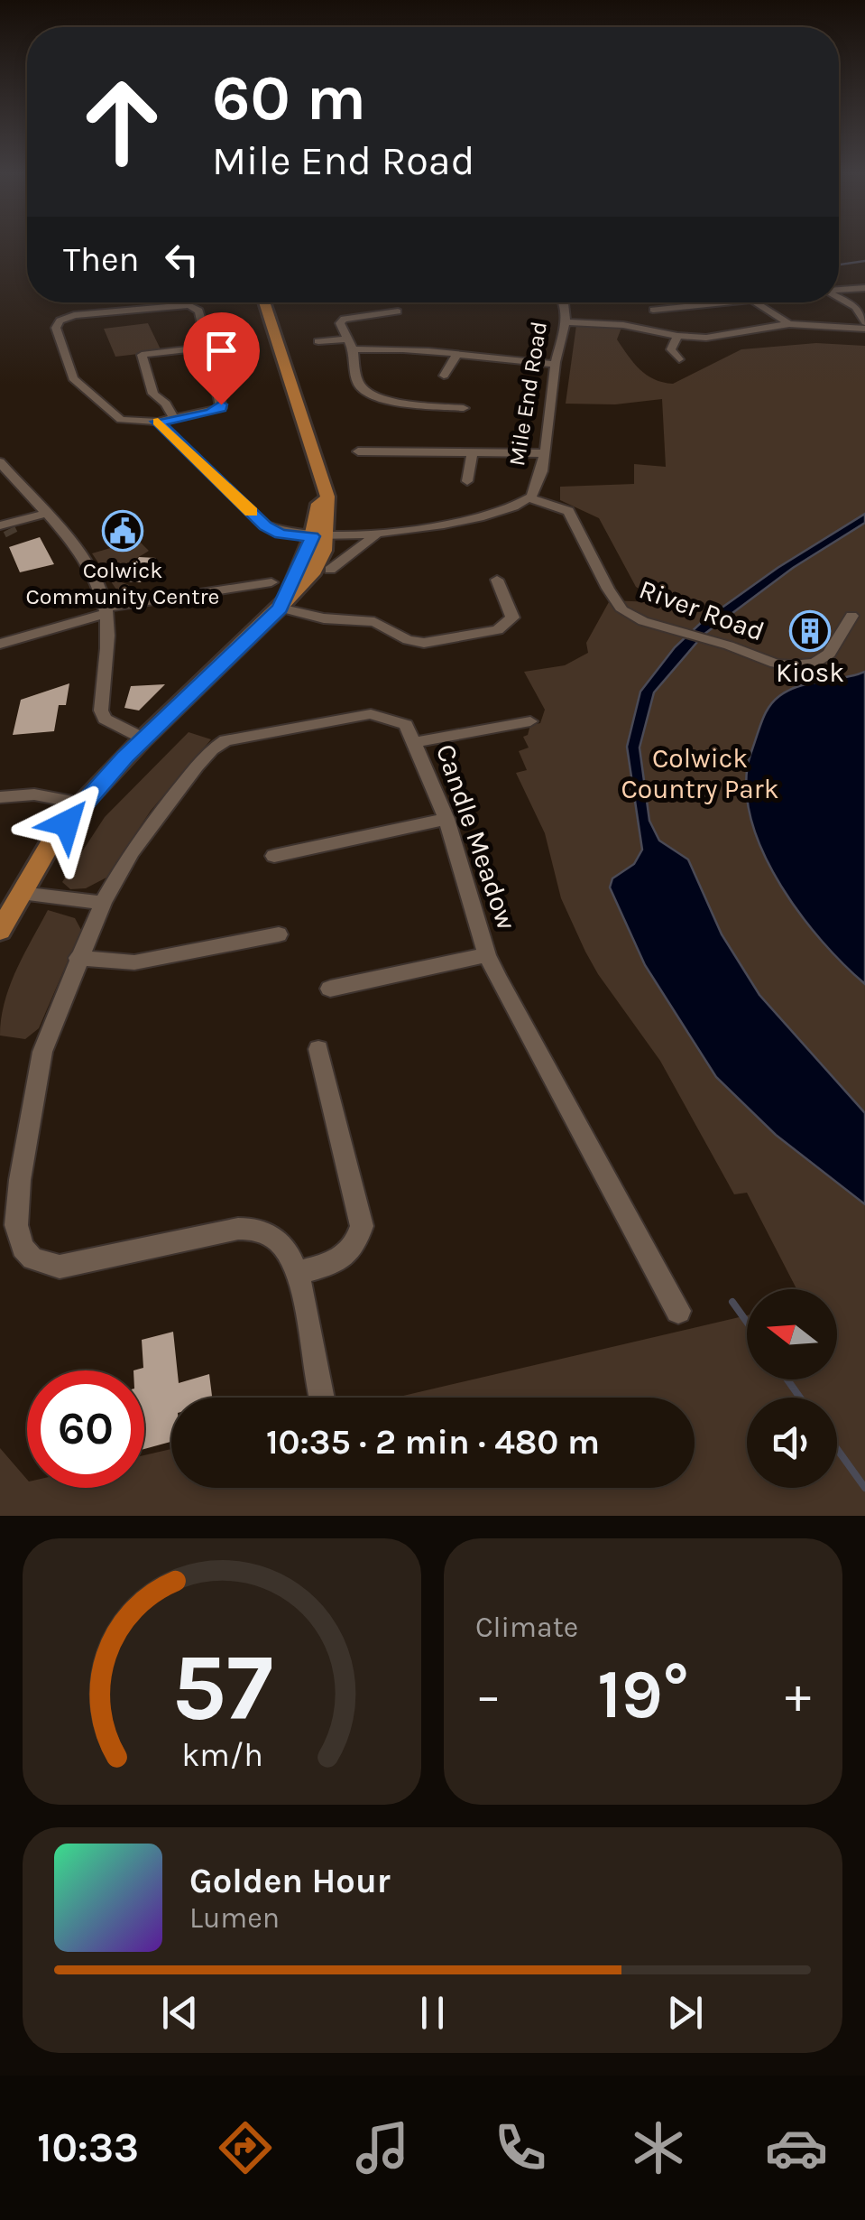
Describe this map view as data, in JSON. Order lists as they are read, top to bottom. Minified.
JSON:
{"streets":{"street":["Mile End Road","River Road","Candle Meadow"]},"crossings":[["Mile End Road","River Road"]],"parks":["Colwick Country Park"],"places":{"public building":["Colwick Community Centre"],"building":["Kiosk"]},"north":"left","page":{"turn":["60 m","Mile End Road"],"then":"Then","limit":"60","trip":"10:35 · 2 min · 480 m","tile":"Climate","heat":["−","19°","+"],"song":["Golden Hour","Lumen"],"tabs":"10:33","gauge":["57","km/h"]}}
